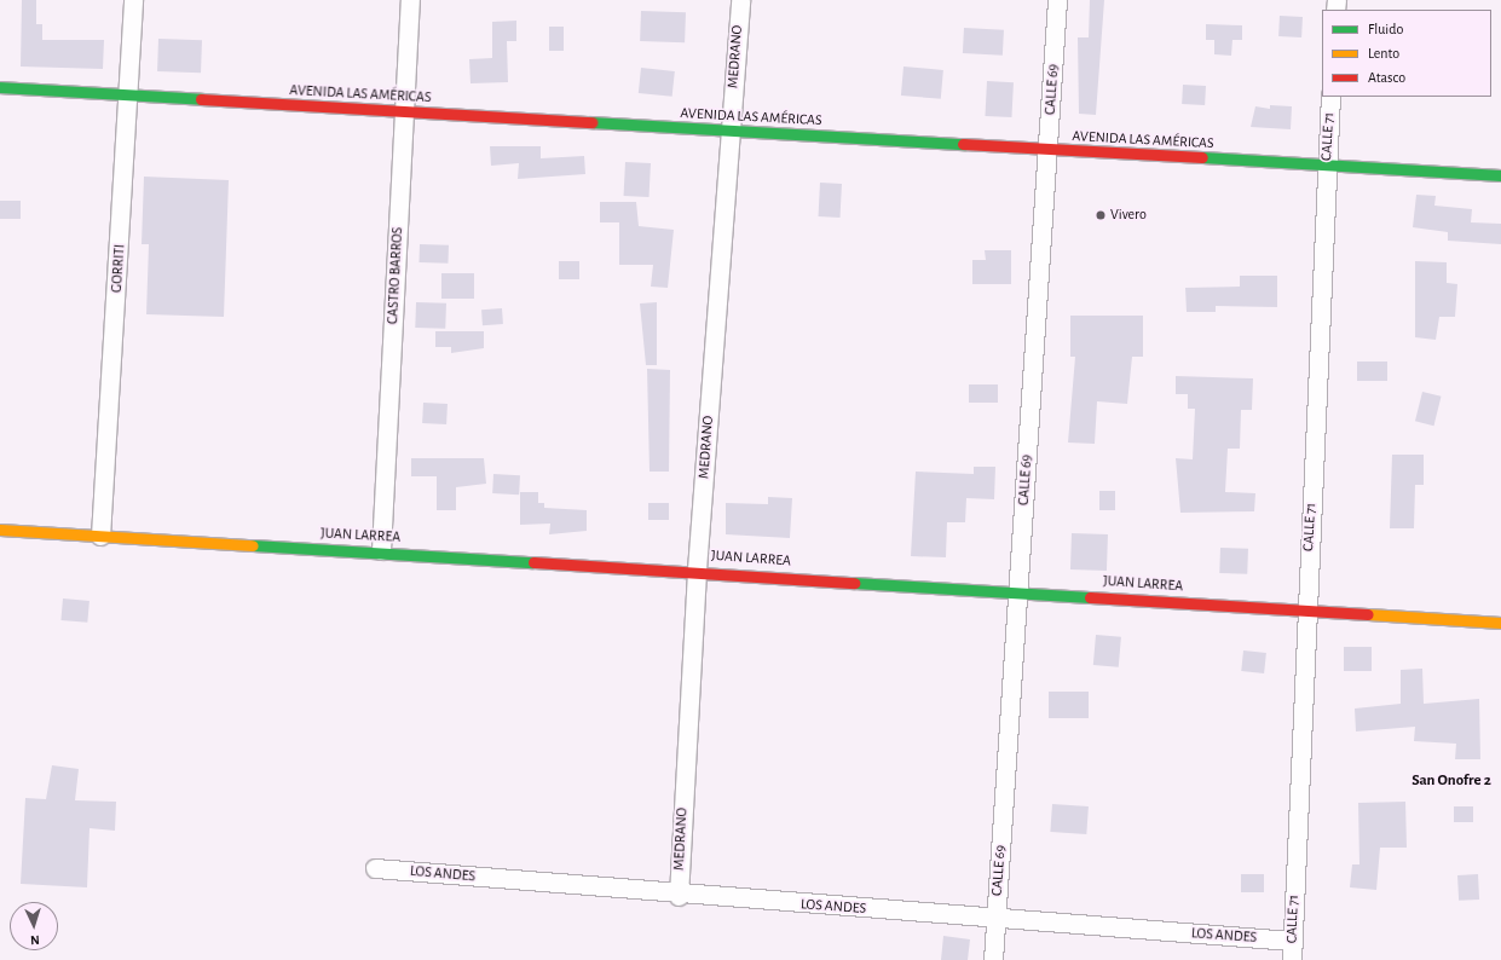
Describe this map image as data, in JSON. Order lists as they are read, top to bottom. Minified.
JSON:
{"streets":{"street":["MEDRANO","CALLE 69","AVENIDA LAS AMÉRICAS","CALLE 71","GORRITI","CASTRO BARROS","JUAN LARREA","LOS ANDES"]},"crossings":[["MEDRANO","AVENIDA LAS AMÉRICAS"],["MEDRANO","JUAN LARREA"],["MEDRANO","LOS ANDES"],["CALLE 69","AVENIDA LAS AMÉRICAS"],["CALLE 69","JUAN LARREA"],["CALLE 69","LOS ANDES"],["AVENIDA LAS AMÉRICAS","CALLE 71"],["AVENIDA LAS AMÉRICAS","GORRITI"],["AVENIDA LAS AMÉRICAS","CASTRO BARROS"],["CALLE 71","JUAN LARREA"],["CALLE 71","LOS ANDES"],["GORRITI","JUAN LARREA"],["CASTRO BARROS","JUAN LARREA"]],"districts":["San Onofre 2"],"places":["Vivero"],"legend":["Fluido","Lento","Atasco"],"north":"bottom"}
